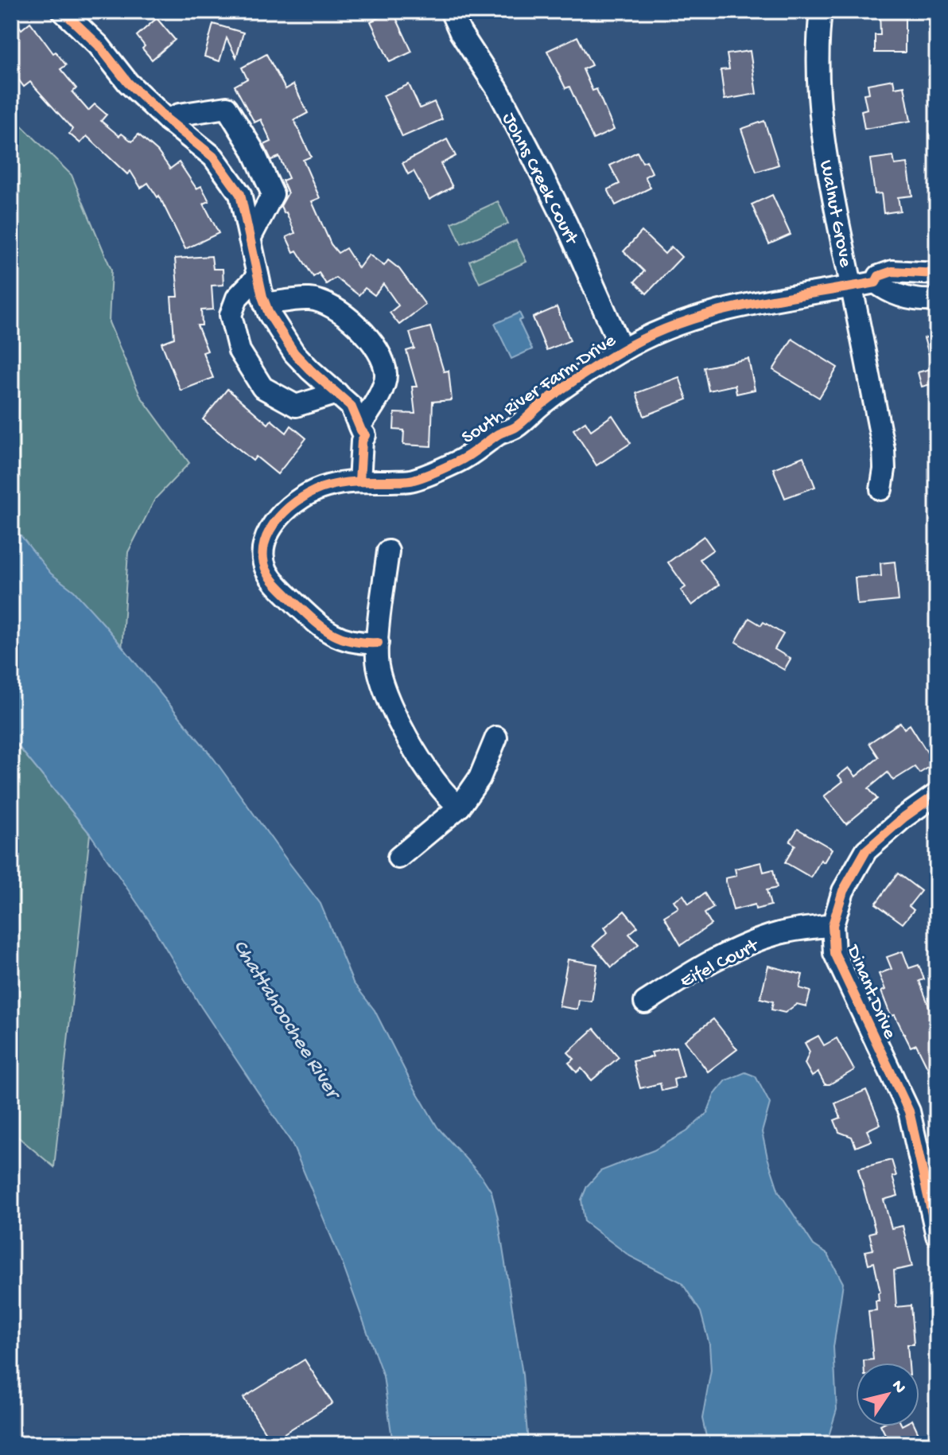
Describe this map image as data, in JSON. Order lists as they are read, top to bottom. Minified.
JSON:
{"streets":{"street":["Johns Creek Court","Walnut Grove","South River Farm Drive","Eifel Court","Dinant Drive"]},"crossings":[["Johns Creek Court","South River Farm Drive"],["Walnut Grove","South River Farm Drive"],["Eifel Court","Dinant Drive"]],"water":["Chattahoochee River"],"north":"top right"}
